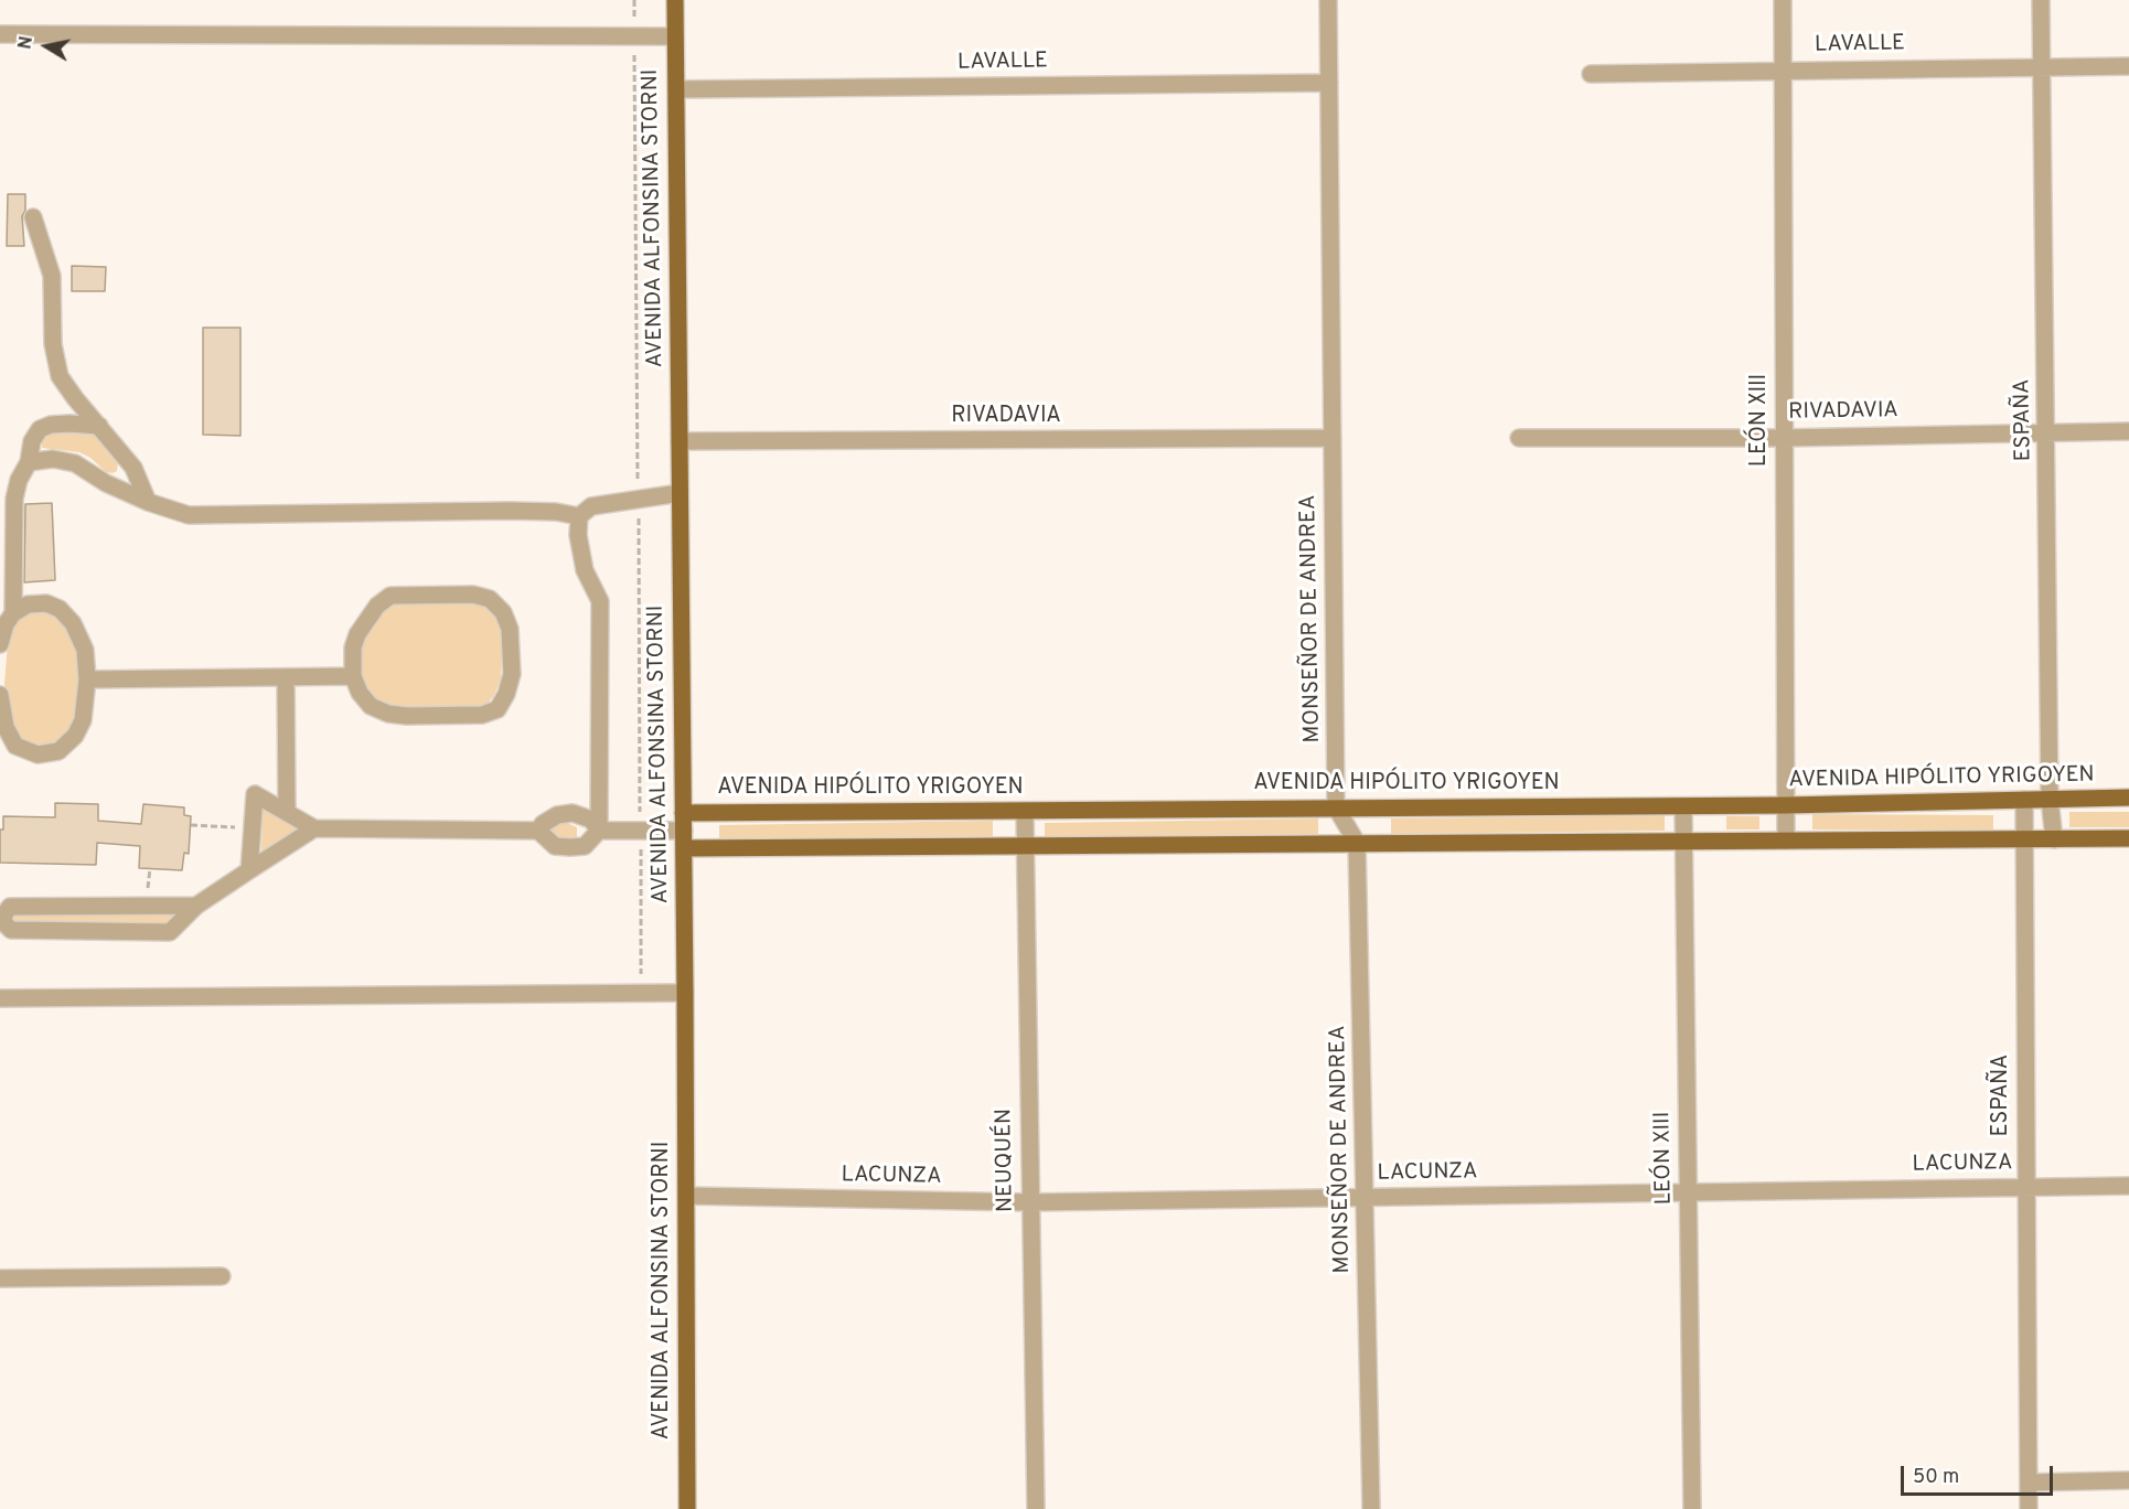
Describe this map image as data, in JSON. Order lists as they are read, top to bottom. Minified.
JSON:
{"streets":{"main road":["AVENIDA ALFONSINA STORNI","AVENIDA HIPÓLITO YRIGOYEN"],"street":["LAVALLE","RIVADAVIA","LEÓN XIII","ESPAÑA","MONSEÑOR DE ANDREA","NEUQUÉN","LACUNZA"]},"crossings":[["LAVALLE","AVENIDA ALFONSINA STORNI"],["LAVALLE","LEÓN XIII"],["LAVALLE","ESPAÑA"],["LAVALLE","MONSEÑOR DE ANDREA"],["AVENIDA ALFONSINA STORNI","RIVADAVIA"],["AVENIDA ALFONSINA STORNI","AVENIDA HIPÓLITO YRIGOYEN"],["AVENIDA ALFONSINA STORNI","LACUNZA"],["RIVADAVIA","LEÓN XIII"],["RIVADAVIA","ESPAÑA"],["RIVADAVIA","MONSEÑOR DE ANDREA"],["LEÓN XIII","AVENIDA HIPÓLITO YRIGOYEN"],["LEÓN XIII","LACUNZA"],["ESPAÑA","AVENIDA HIPÓLITO YRIGOYEN"],["ESPAÑA","LACUNZA"],["MONSEÑOR DE ANDREA","AVENIDA HIPÓLITO YRIGOYEN"],["MONSEÑOR DE ANDREA","LACUNZA"],["AVENIDA HIPÓLITO YRIGOYEN","NEUQUÉN"],["NEUQUÉN","LACUNZA"]],"scale_bar":"50 m","north":"left"}
